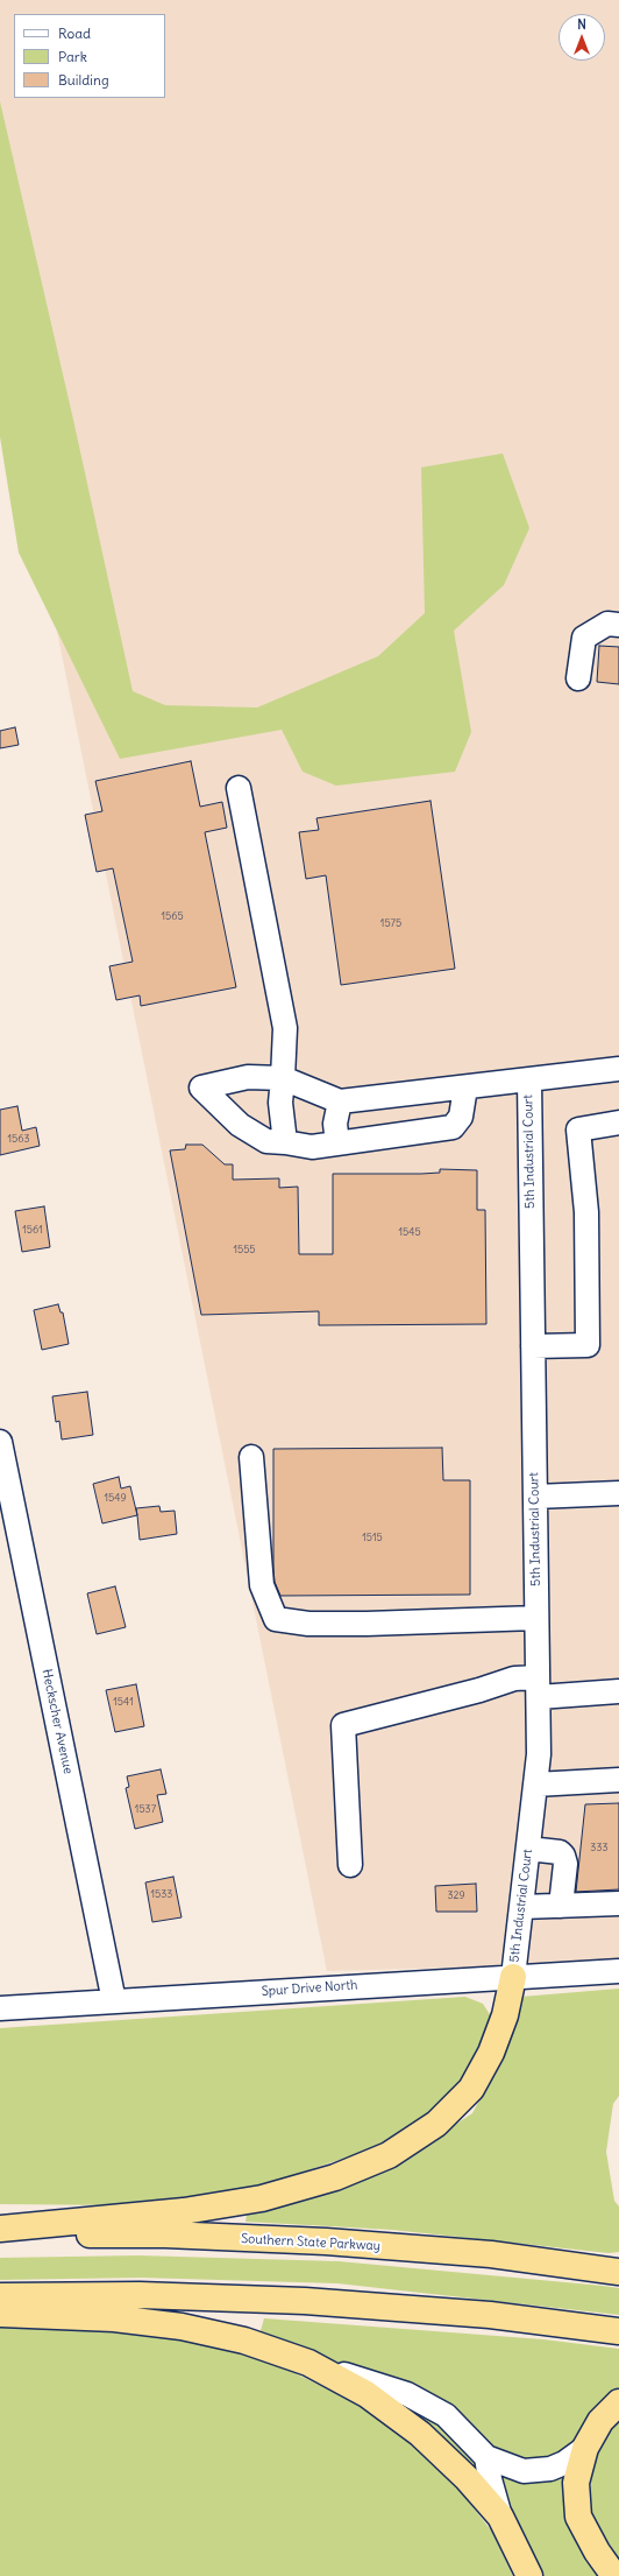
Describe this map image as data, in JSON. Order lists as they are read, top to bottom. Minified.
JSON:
{"streets":{"highway":["Southern State Parkway"],"street":["5th Industrial Court","Heckscher Avenue","Spur Drive North"]},"crossings":[["5th Industrial Court","Spur Drive North"],["Heckscher Avenue","Spur Drive North"]],"house_numbers":["1565","1575","1563","1561","1545","1555","1549","1515","1541","1537","333","1533","329"],"legend":["Road","Park","Building"],"north":"top"}
